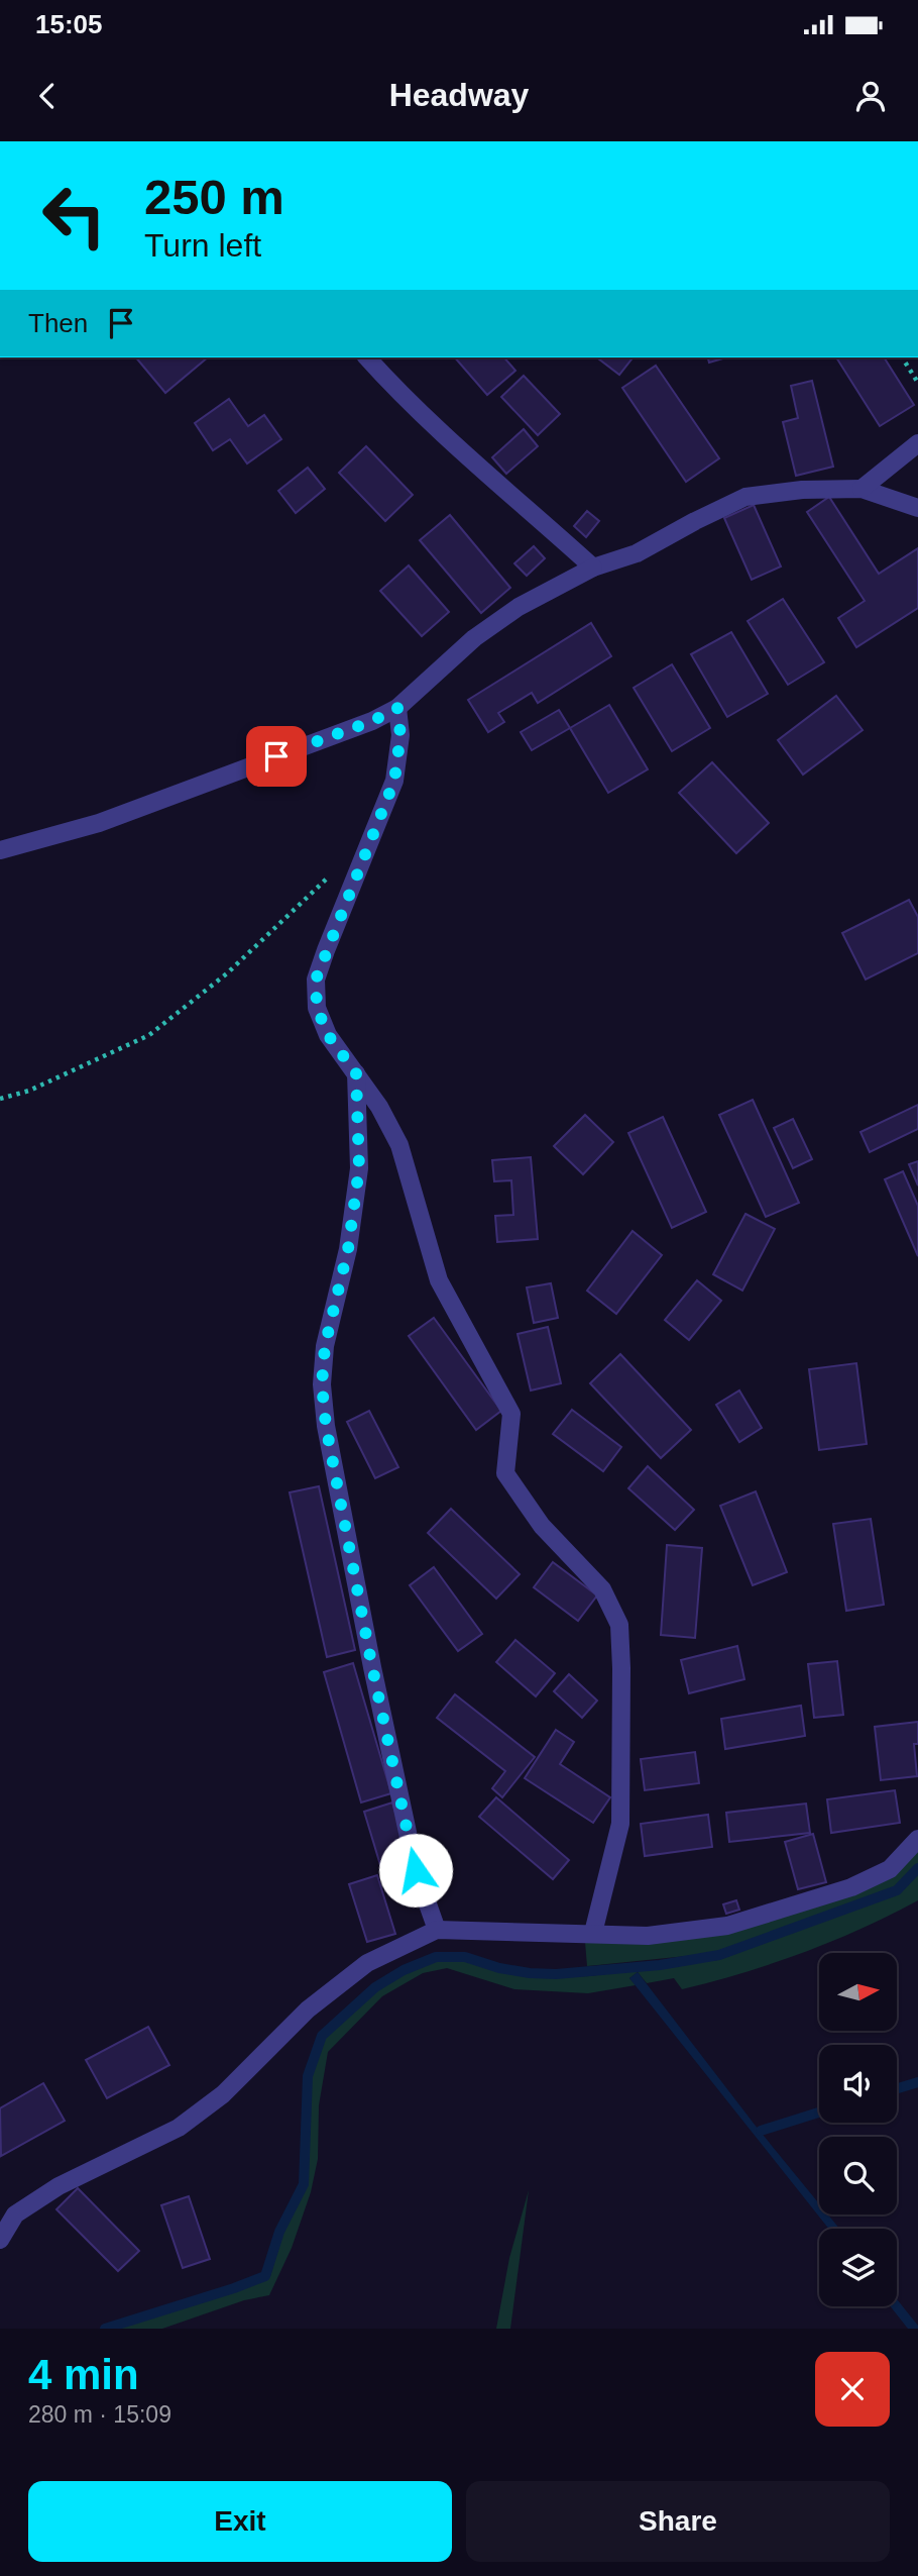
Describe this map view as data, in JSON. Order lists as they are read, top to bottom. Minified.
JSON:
{"north":"right","page":{"status":"15:05","header":"Headway","turn":["250 m","Turn left"],"then":"Then","heading":["4 min","280 m · 15:09"],"buttons":["Exit","Share"]}}
